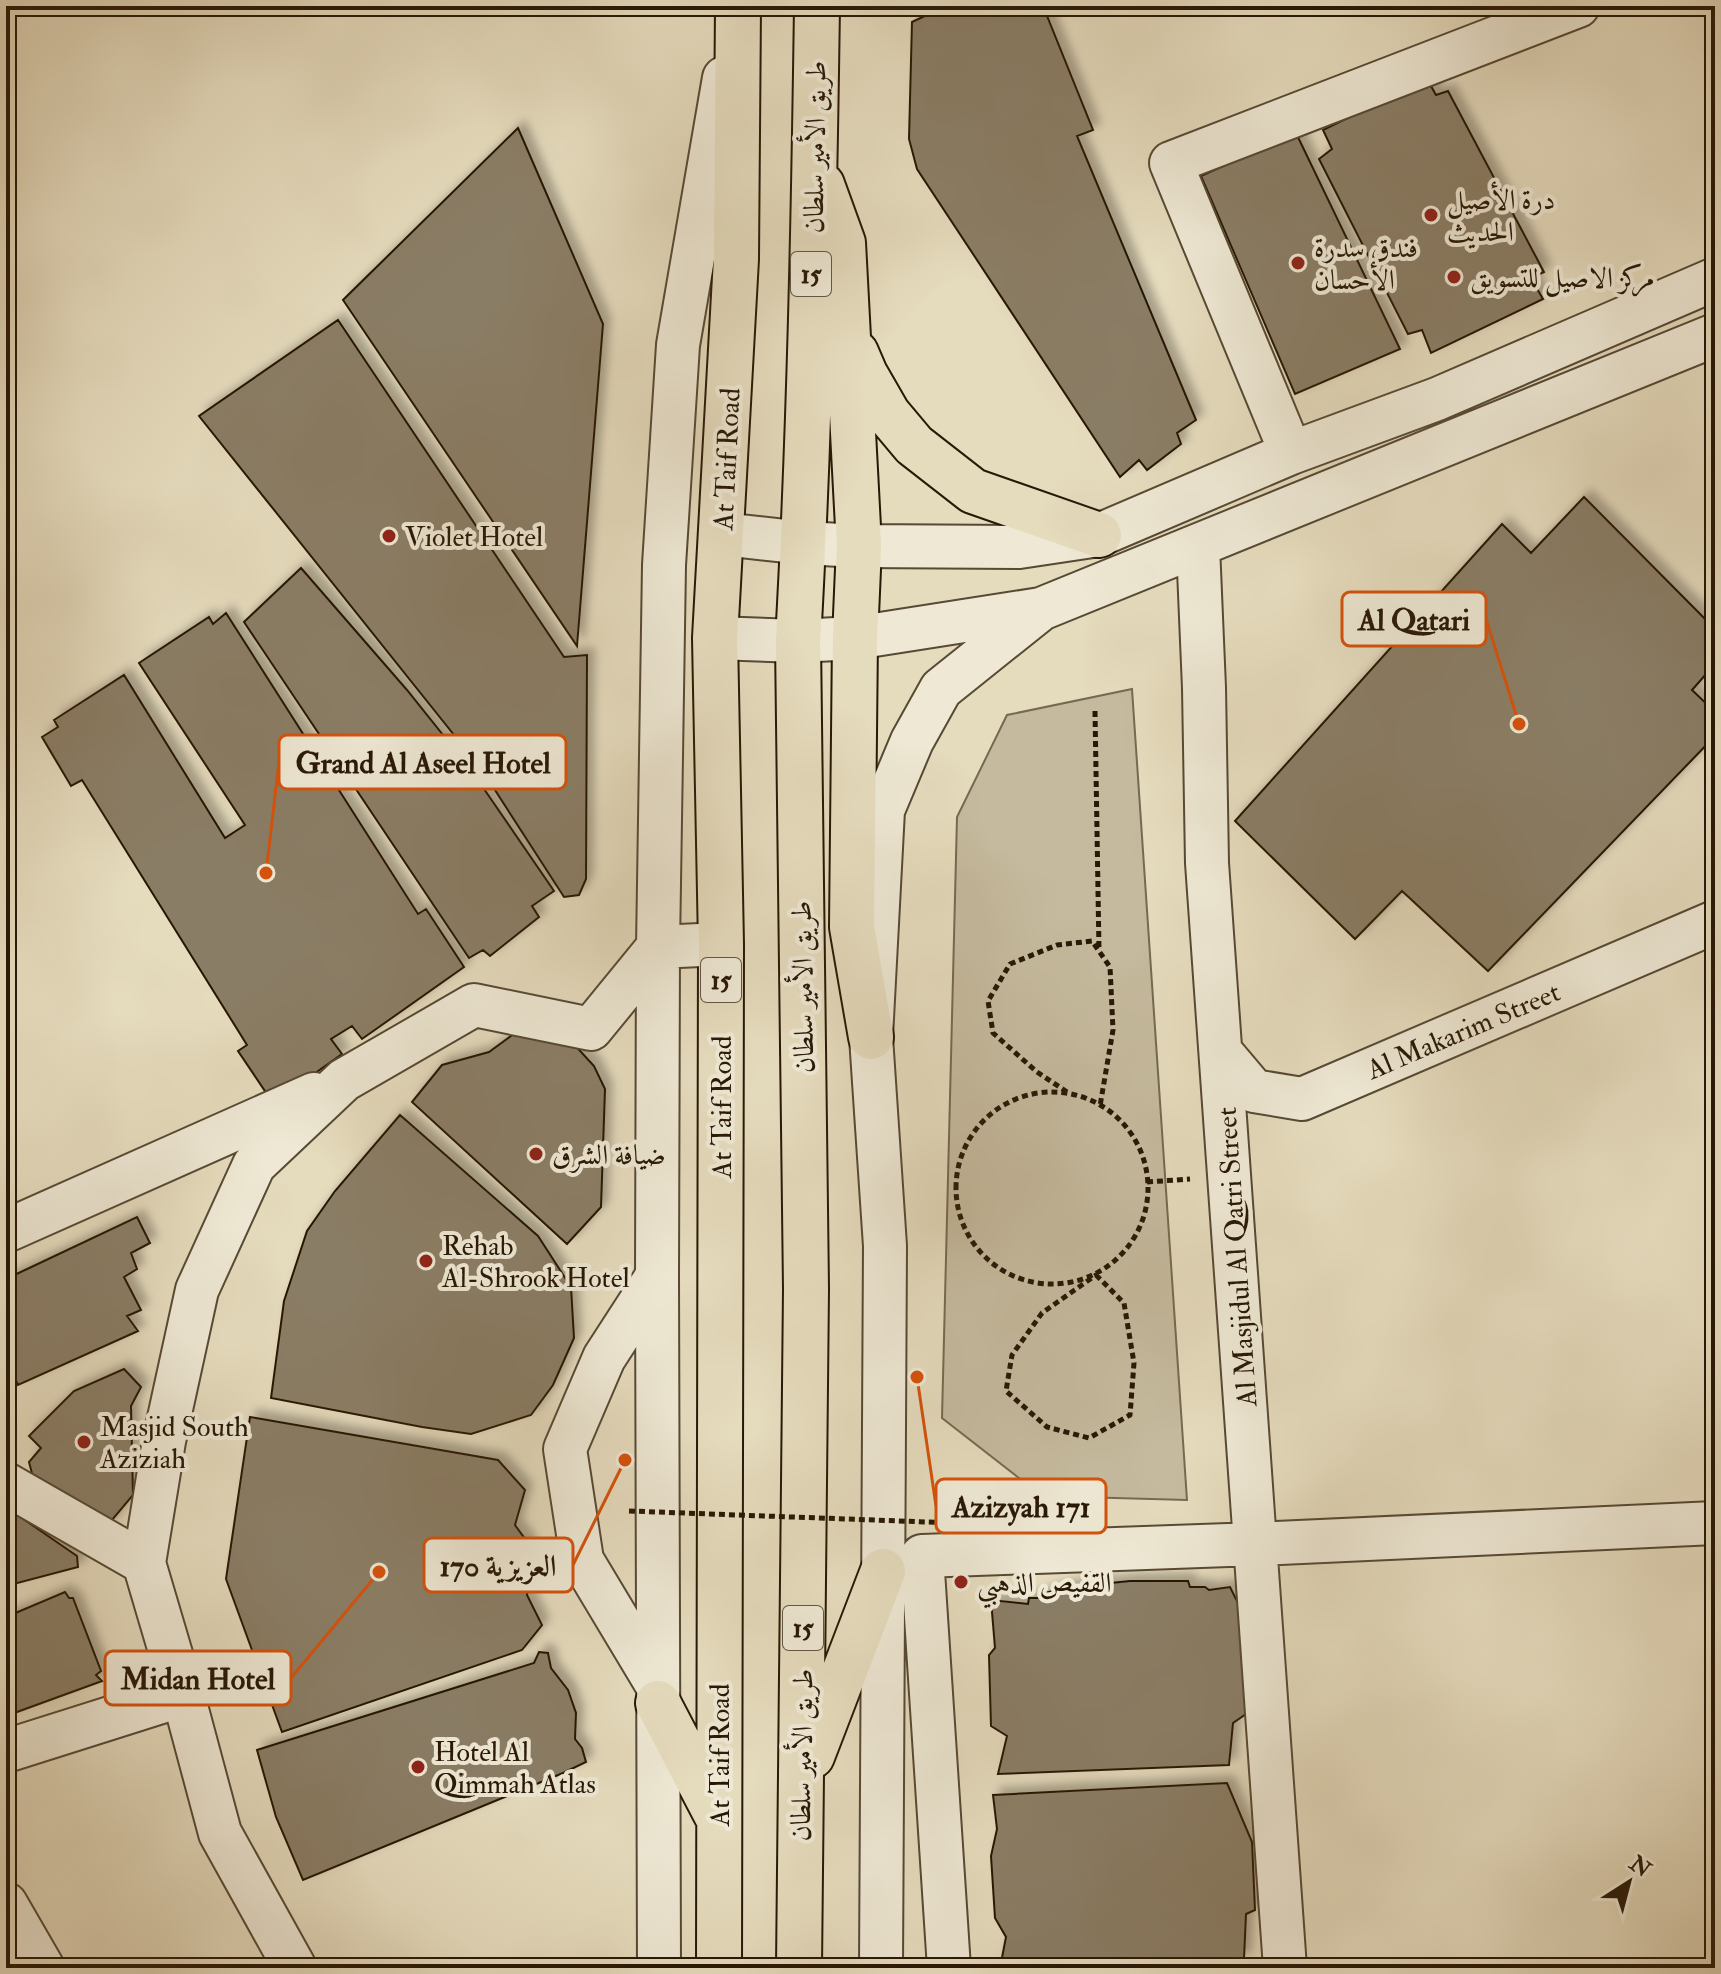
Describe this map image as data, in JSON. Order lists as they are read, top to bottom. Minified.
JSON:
{"streets":{"highway":["طريق الأمير سلطان","15","At Taif Road"],"street":["Al Makarim Street","Al Masjidul Al Qatri Street"]},"crossings":[["Al Makarim Street","Al Masjidul Al Qatri Street"]],"places":["درة الأصيل الحديث","فندق سدرة الأحسان","مركز الاصيل للتسويق","Violet Hotel","Al Qatari","Grand Al Aseel Hotel","ضيافة الشرق","Rehab Al-Shrook Hotel","Azizyah 171","Masjid South Aziziah","العزيزية 170","Midan Hotel","القفيص الذهبي","Hotel Al Qimmah Atlas"],"north":"top right"}
